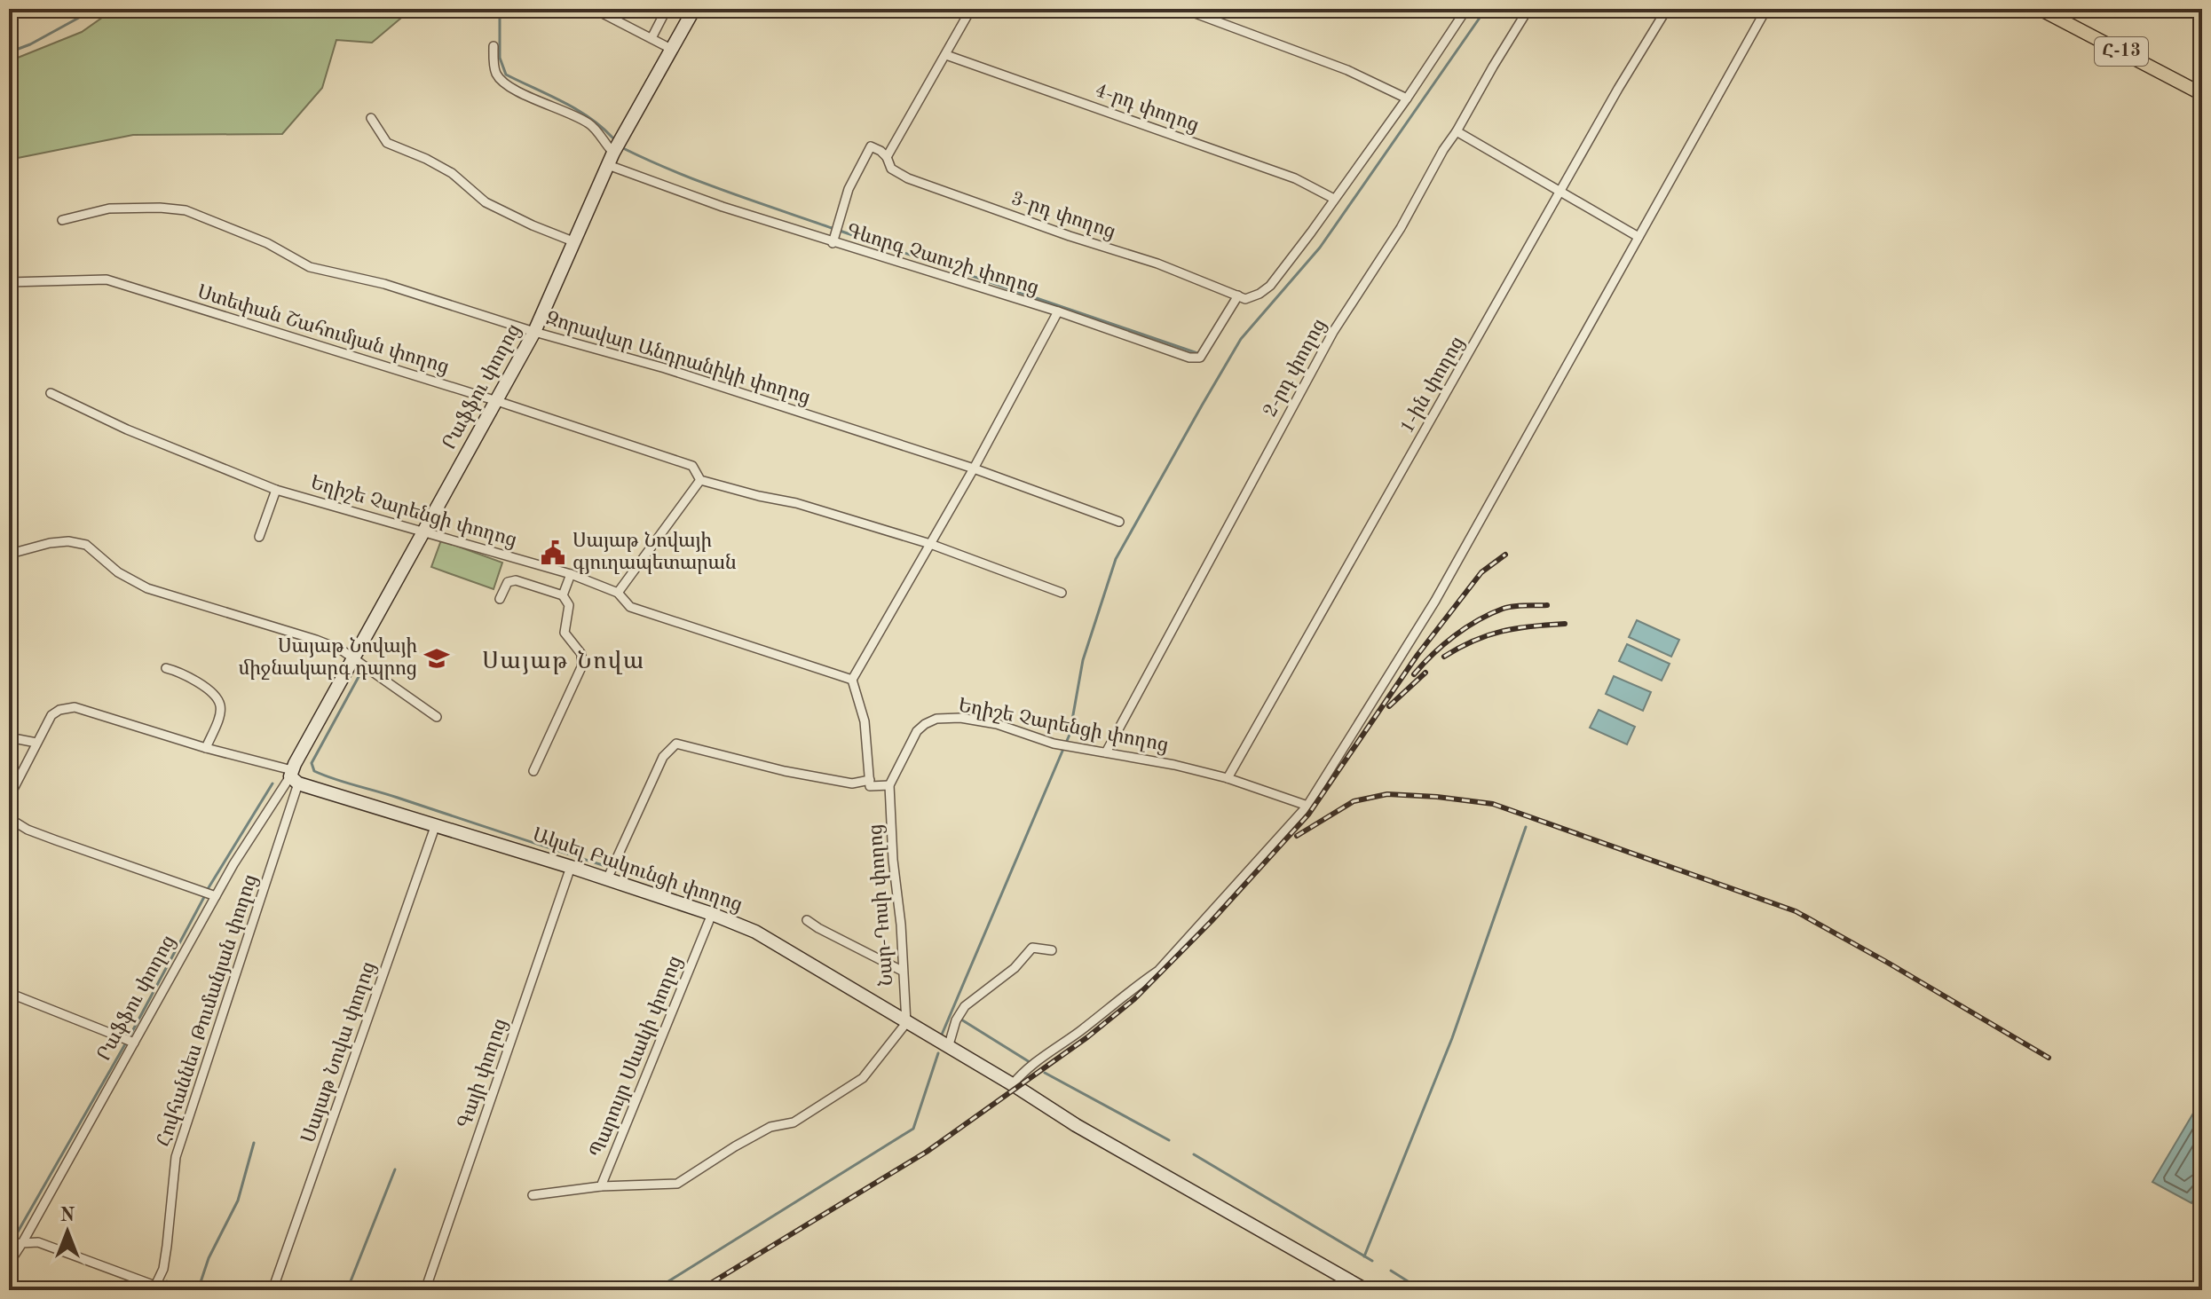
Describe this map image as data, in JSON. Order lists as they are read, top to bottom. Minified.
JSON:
{"streets":{"main road":["Հ-13","Րաֆֆու փողոց","Ակսել Բակունցի փողոց"],"street":["4-րդ փողոց","3-րդ փողոց","Գևորգ Չաուշի փողոց","Ստեփան Շահումյան փողոց","Զորավար Անդրանիկի փողոց","2-րդ փողոց","1-ին փողոց","Եղիշե Չարենցի փողոց","Նար-Դոսի փողոց","Հովհաննես Թումանյան փողոց","Սայաթ Նովա փողոց","Պարույր Սևակի փողոց","Գայի փողոց"]},"crossings":[["3-րդ փողոց","Գևորգ Չաուշի փողոց"],["Գևորգ Չաուշի փողոց","Րաֆֆու փողոց"],["Ստեփան Շահումյան փողոց","Րաֆֆու փողոց"],["Զորավար Անդրանիկի փողոց","Րաֆֆու փողոց"],["2-րդ փողոց","Եղիշե Չարենցի փողոց"],["1-ին փողոց","Եղիշե Չարենցի փողոց"],["Րաֆֆու փողոց","Եղիշե Չարենցի փողոց"],["Րաֆֆու փողոց","Ակսել Բակունցի փողոց"],["Րաֆֆու փողոց","Հովհաննես Թումանյան փողոց"],["Եղիշե Չարենցի փողոց","Նար-Դոսի փողոց"],["Ակսել Բակունցի փողոց","Նար-Դոսի փողոց"],["Ակսել Բակունցի փողոց","Հովհաննես Թումանյան փողոց"],["Ակսել Բակունցի փողոց","Սայաթ Նովա փողոց"],["Ակսել Բակունցի փողոց","Պարույր Սևակի փողոց"],["Ակսել Բակունցի փողոց","Գայի փողոց"]],"districts":["Սայաթ Նովա"],"places":{"public building":["Սայաթ Նովայի գյուղապետարան"],"school or university":["Սայաթ Նովայի միջնակարգ դպրոց"]},"north":"top"}
